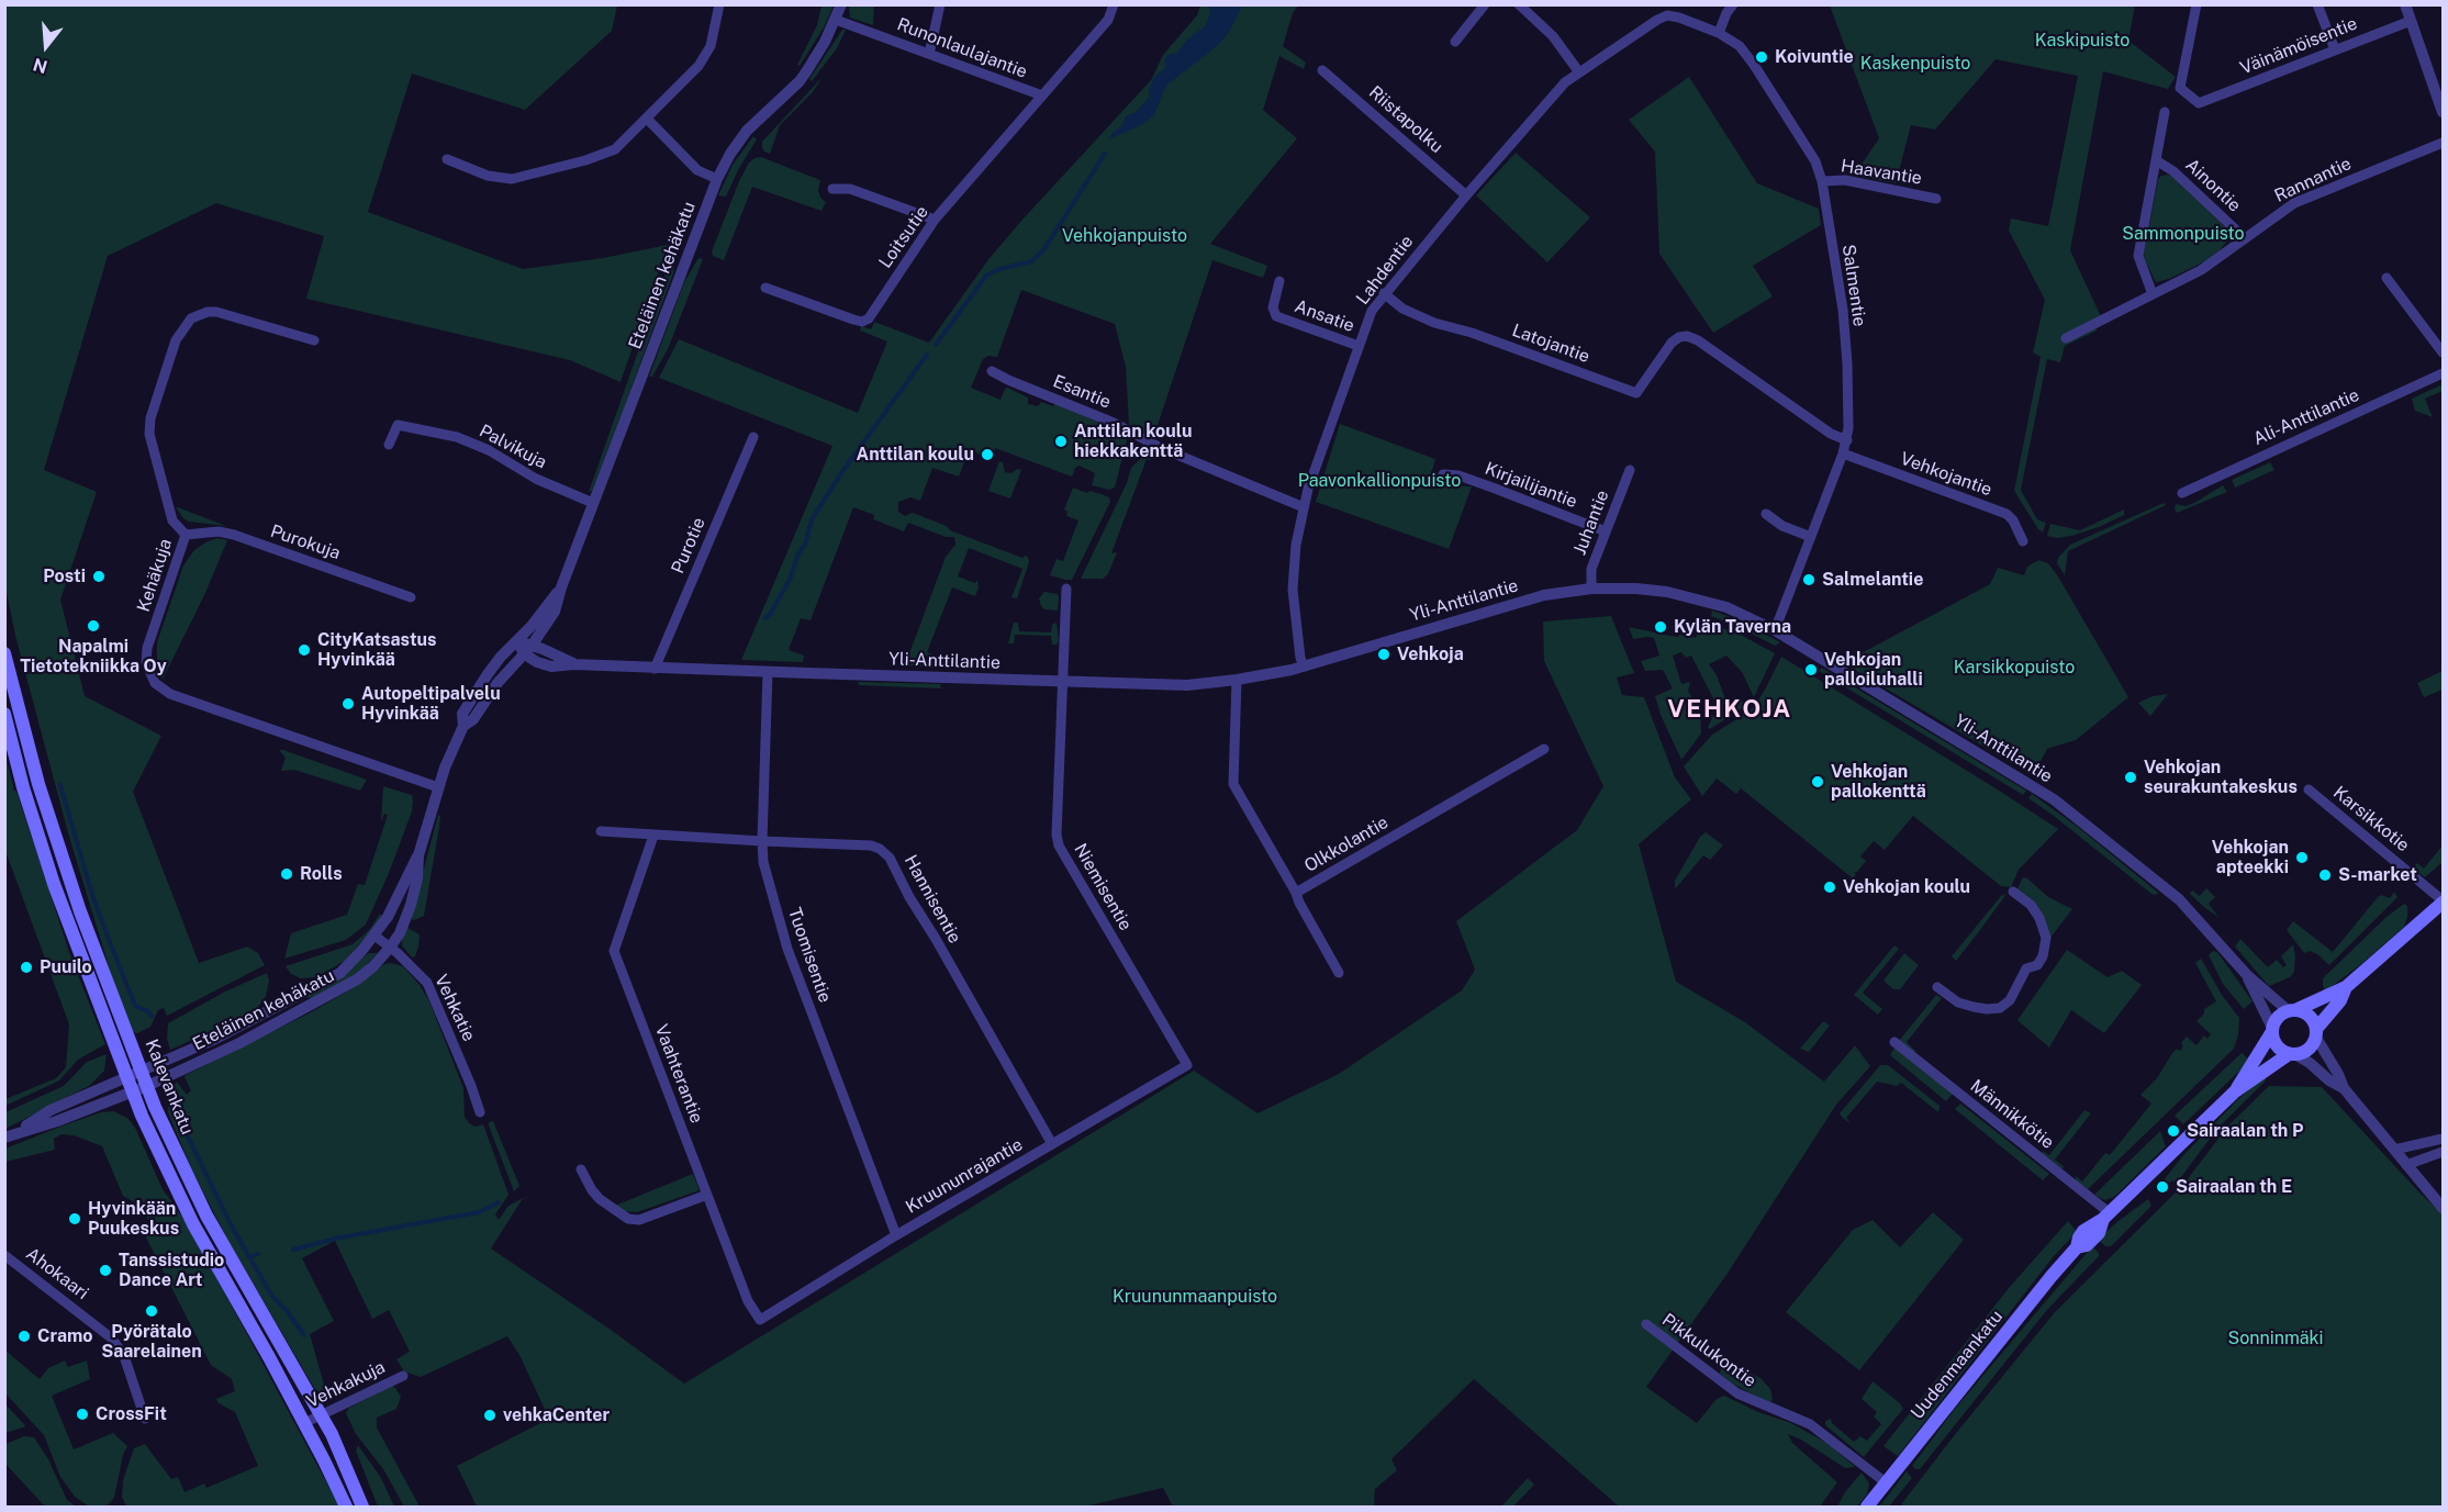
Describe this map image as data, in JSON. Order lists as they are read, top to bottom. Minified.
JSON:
{"streets":{"main road":["Kalevankatu","Uudenmaankatu"],"street":["Väinämöisentie","Runonlaulajantie","Riistapolku","Haavantie","Rannantie","Ainontie","Loitsutie","Lahdentie","Eteläinen kehäkatu","Salmentie","Ansatie","Latojantie","Esantie","Ali-Anttilantie","Palvikuja","Vehkojantie","Kirjailijantie","Juhantie","Purokuja","Purotie","Kehäkuja","Yli-Anttilantie","Karsikkotie","Olkkolantie","Niemisentie","Hannisentie","Tuomisentie","Vehkatie","Vaahterantie","Männikkötie","Kruununrajantie","Ahokaari","Pikkulukontie","Vehkakuja"]},"crossings":[["Runonlaulajantie","Loitsutie"],["Runonlaulajantie","Eteläinen kehäkatu"],["Riistapolku","Lahdentie"],["Haavantie","Salmentie"],["Rannantie","Ainontie"],["Lahdentie","Salmentie"],["Lahdentie","Ansatie"],["Lahdentie","Latojantie"],["Lahdentie","Esantie"],["Lahdentie","Yli-Anttilantie"],["Eteläinen kehäkatu","Palvikuja"],["Eteläinen kehäkatu","Kehäkuja"],["Eteläinen kehäkatu","Yli-Anttilantie"],["Eteläinen kehäkatu","Vehkatie"],["Eteläinen kehäkatu","Kalevankatu"],["Salmentie","Latojantie"],["Salmentie","Vehkojantie"],["Salmentie","Yli-Anttilantie"],["Kirjailijantie","Juhantie"],["Juhantie","Yli-Anttilantie"],["Purokuja","Kehäkuja"],["Purotie","Yli-Anttilantie"],["Yli-Anttilantie","Olkkolantie"],["Yli-Anttilantie","Niemisentie"],["Yli-Anttilantie","Tuomisentie"],["Yli-Anttilantie","Uudenmaankatu"],["Niemisentie","Kruununrajantie"],["Hannisentie","Tuomisentie"],["Hannisentie","Vaahterantie"],["Hannisentie","Kruununrajantie"],["Tuomisentie","Kruununrajantie"],["Vaahterantie","Kruununrajantie"],["Kalevankatu","Vehkakuja"],["Männikkötie","Uudenmaankatu"],["Pikkulukontie","Uudenmaankatu"]],"districts":["VEHKOJA"],"parks":["Kaskipuisto","Kaskenpuisto","Sammonpuisto","Vehkojanpuisto","Paavonkallionpuisto","Karsikkopuisto","Kruununmaanpuisto","Sonninmäki"],"places":["Koivuntie","Anttilan koulu hiekkakenttä","Anttilan koulu","Posti","Salmelantie","Napalmi Tietotekniikka Oy","Kylän Taverna","CityKatsastus Hyvinkää","Vehkoja","Vehkojan palloiluhalli","Autopeltipalvelu Hyvinkää","Vehkojan seurakuntakeskus","Vehkojan pallokenttä","Vehkojan apteekki","Rolls","S-market","Vehkojan koulu","Puuilo","Sairaalan th P","Sairaalan th E","Hyvinkään Puukeskus","Tanssistudio Dance Art","Pyörätalo Saarelainen","Cramo","CrossFit","vehkaCenter"],"north":"bottom"}
